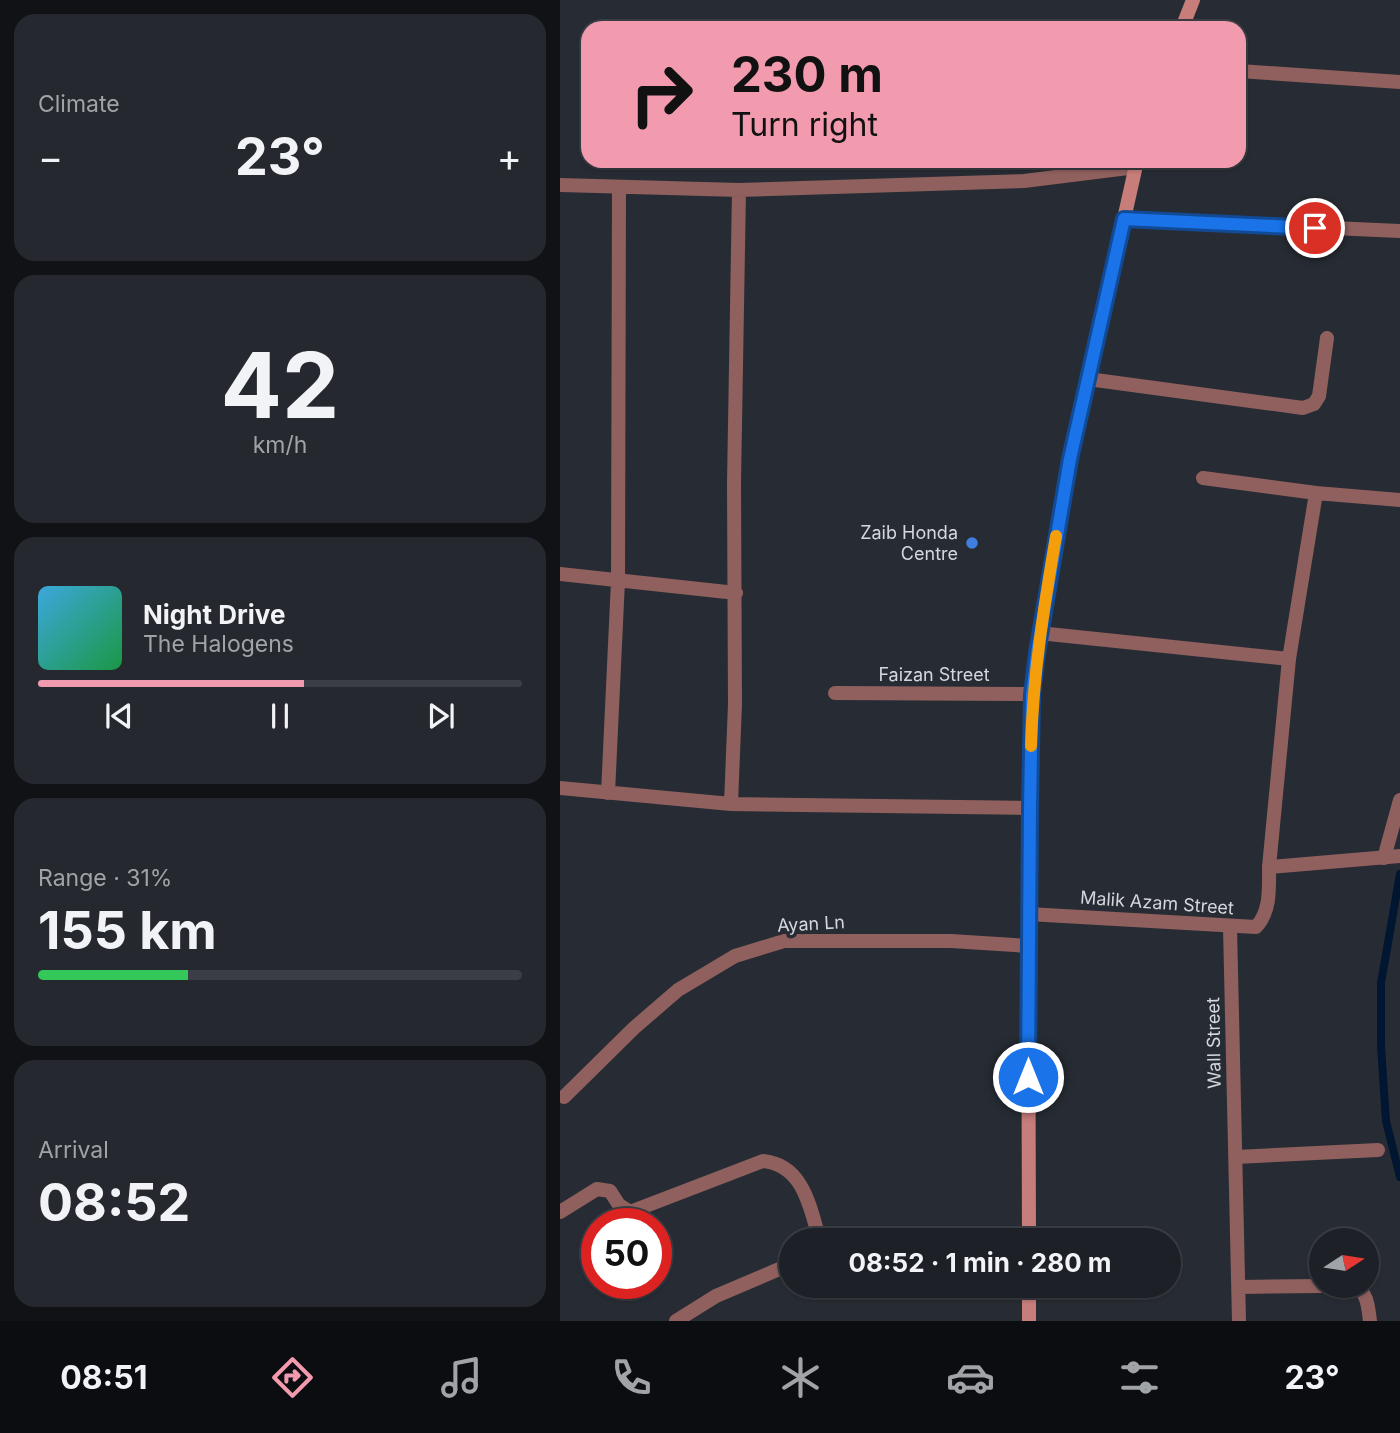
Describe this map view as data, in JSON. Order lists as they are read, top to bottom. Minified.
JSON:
{"streets":{"street":["Faizan Street","Malik Azam Street","Ayan Ln","Wall Street"]},"crossings":[["Malik Azam Street","Wall Street"]],"places":["Zaib Honda Centre"],"north":"right","page":{"tile":["Climate",["42","km/h"],["Range · 31%","155 km"],["Arrival","08:52"]],"turn":["230 m","Turn right"],"heat":["−","23°","+"],"song":["Night Drive","The Halogens"],"limit":"50","trip":"08:52 · 1 min · 280 m","tabs":["08:51","23°"]}}
